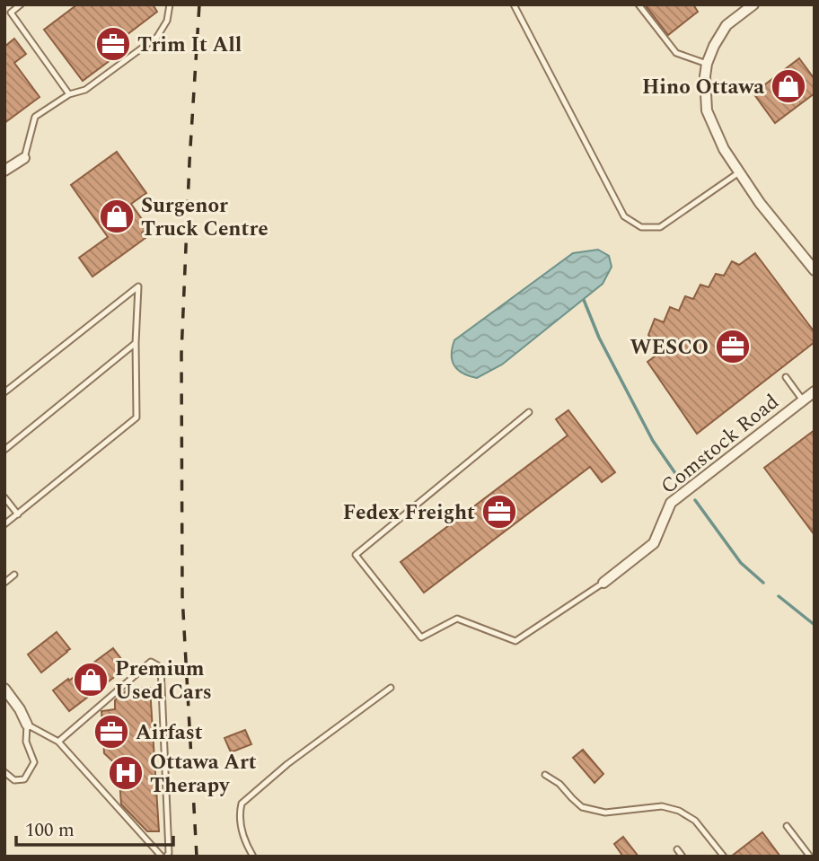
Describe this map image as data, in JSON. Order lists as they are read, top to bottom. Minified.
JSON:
{"streets":{"street":["Comstock Road"]},"places":{"office":["Trim It All","WESCO","Fedex Freight","Airfast"],"shop":["Hino Ottawa","Surgenor Truck Centre","Premium Used Cars"],"hospital":["Ottawa Art Therapy"]},"scale_bar":"100 m"}
